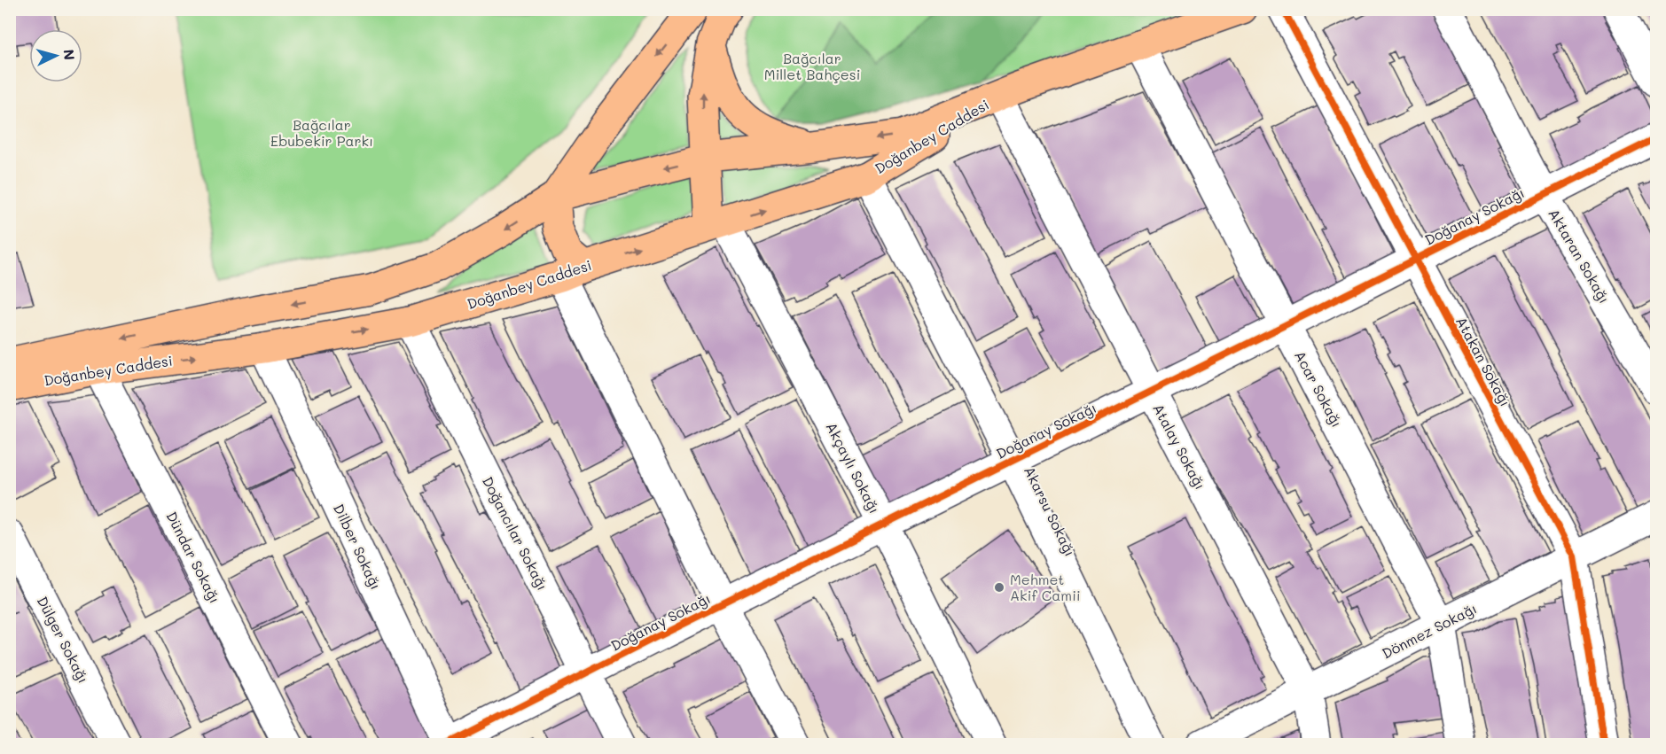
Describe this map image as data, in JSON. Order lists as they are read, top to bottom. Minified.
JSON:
{"streets":{"main road":["Doğanbey Caddesi"],"street":["Doğanay Sokağı","Aktaran Sokağı","Atakan Sokağı","Acar Sokağı","Atalay Sokağı","Akçaylı Sokağı","Akarsu Sokağı","Doğancılar Sokağı","Dilber Sokağı","Dündar Sokağı","Dönmez Sokağı","Dülger Sokağı"]},"crossings":[["Doğanbey Caddesi","Acar Sokağı"],["Doğanbey Caddesi","Atalay Sokağı"],["Doğanbey Caddesi","Akçaylı Sokağı"],["Doğanbey Caddesi","Akarsu Sokağı"],["Doğanbey Caddesi","Doğancılar Sokağı"],["Doğanbey Caddesi","Dilber Sokağı"],["Doğanbey Caddesi","Dündar Sokağı"],["Doğanay Sokağı","Aktaran Sokağı"],["Doğanay Sokağı","Atakan Sokağı"],["Doğanay Sokağı","Acar Sokağı"],["Doğanay Sokağı","Atalay Sokağı"],["Doğanay Sokağı","Akçaylı Sokağı"],["Doğanay Sokağı","Akarsu Sokağı"],["Doğanay Sokağı","Doğancılar Sokağı"],["Doğanay Sokağı","Dilber Sokağı"],["Atakan Sokağı","Dönmez Sokağı"],["Acar Sokağı","Dönmez Sokağı"],["Atalay Sokağı","Dönmez Sokağı"]],"parks":["Bağcılar Millet Bahçesi","Bağcılar Ebubekir Parkı"],"places":["Mehmet Akif Camii"],"north":"right"}
